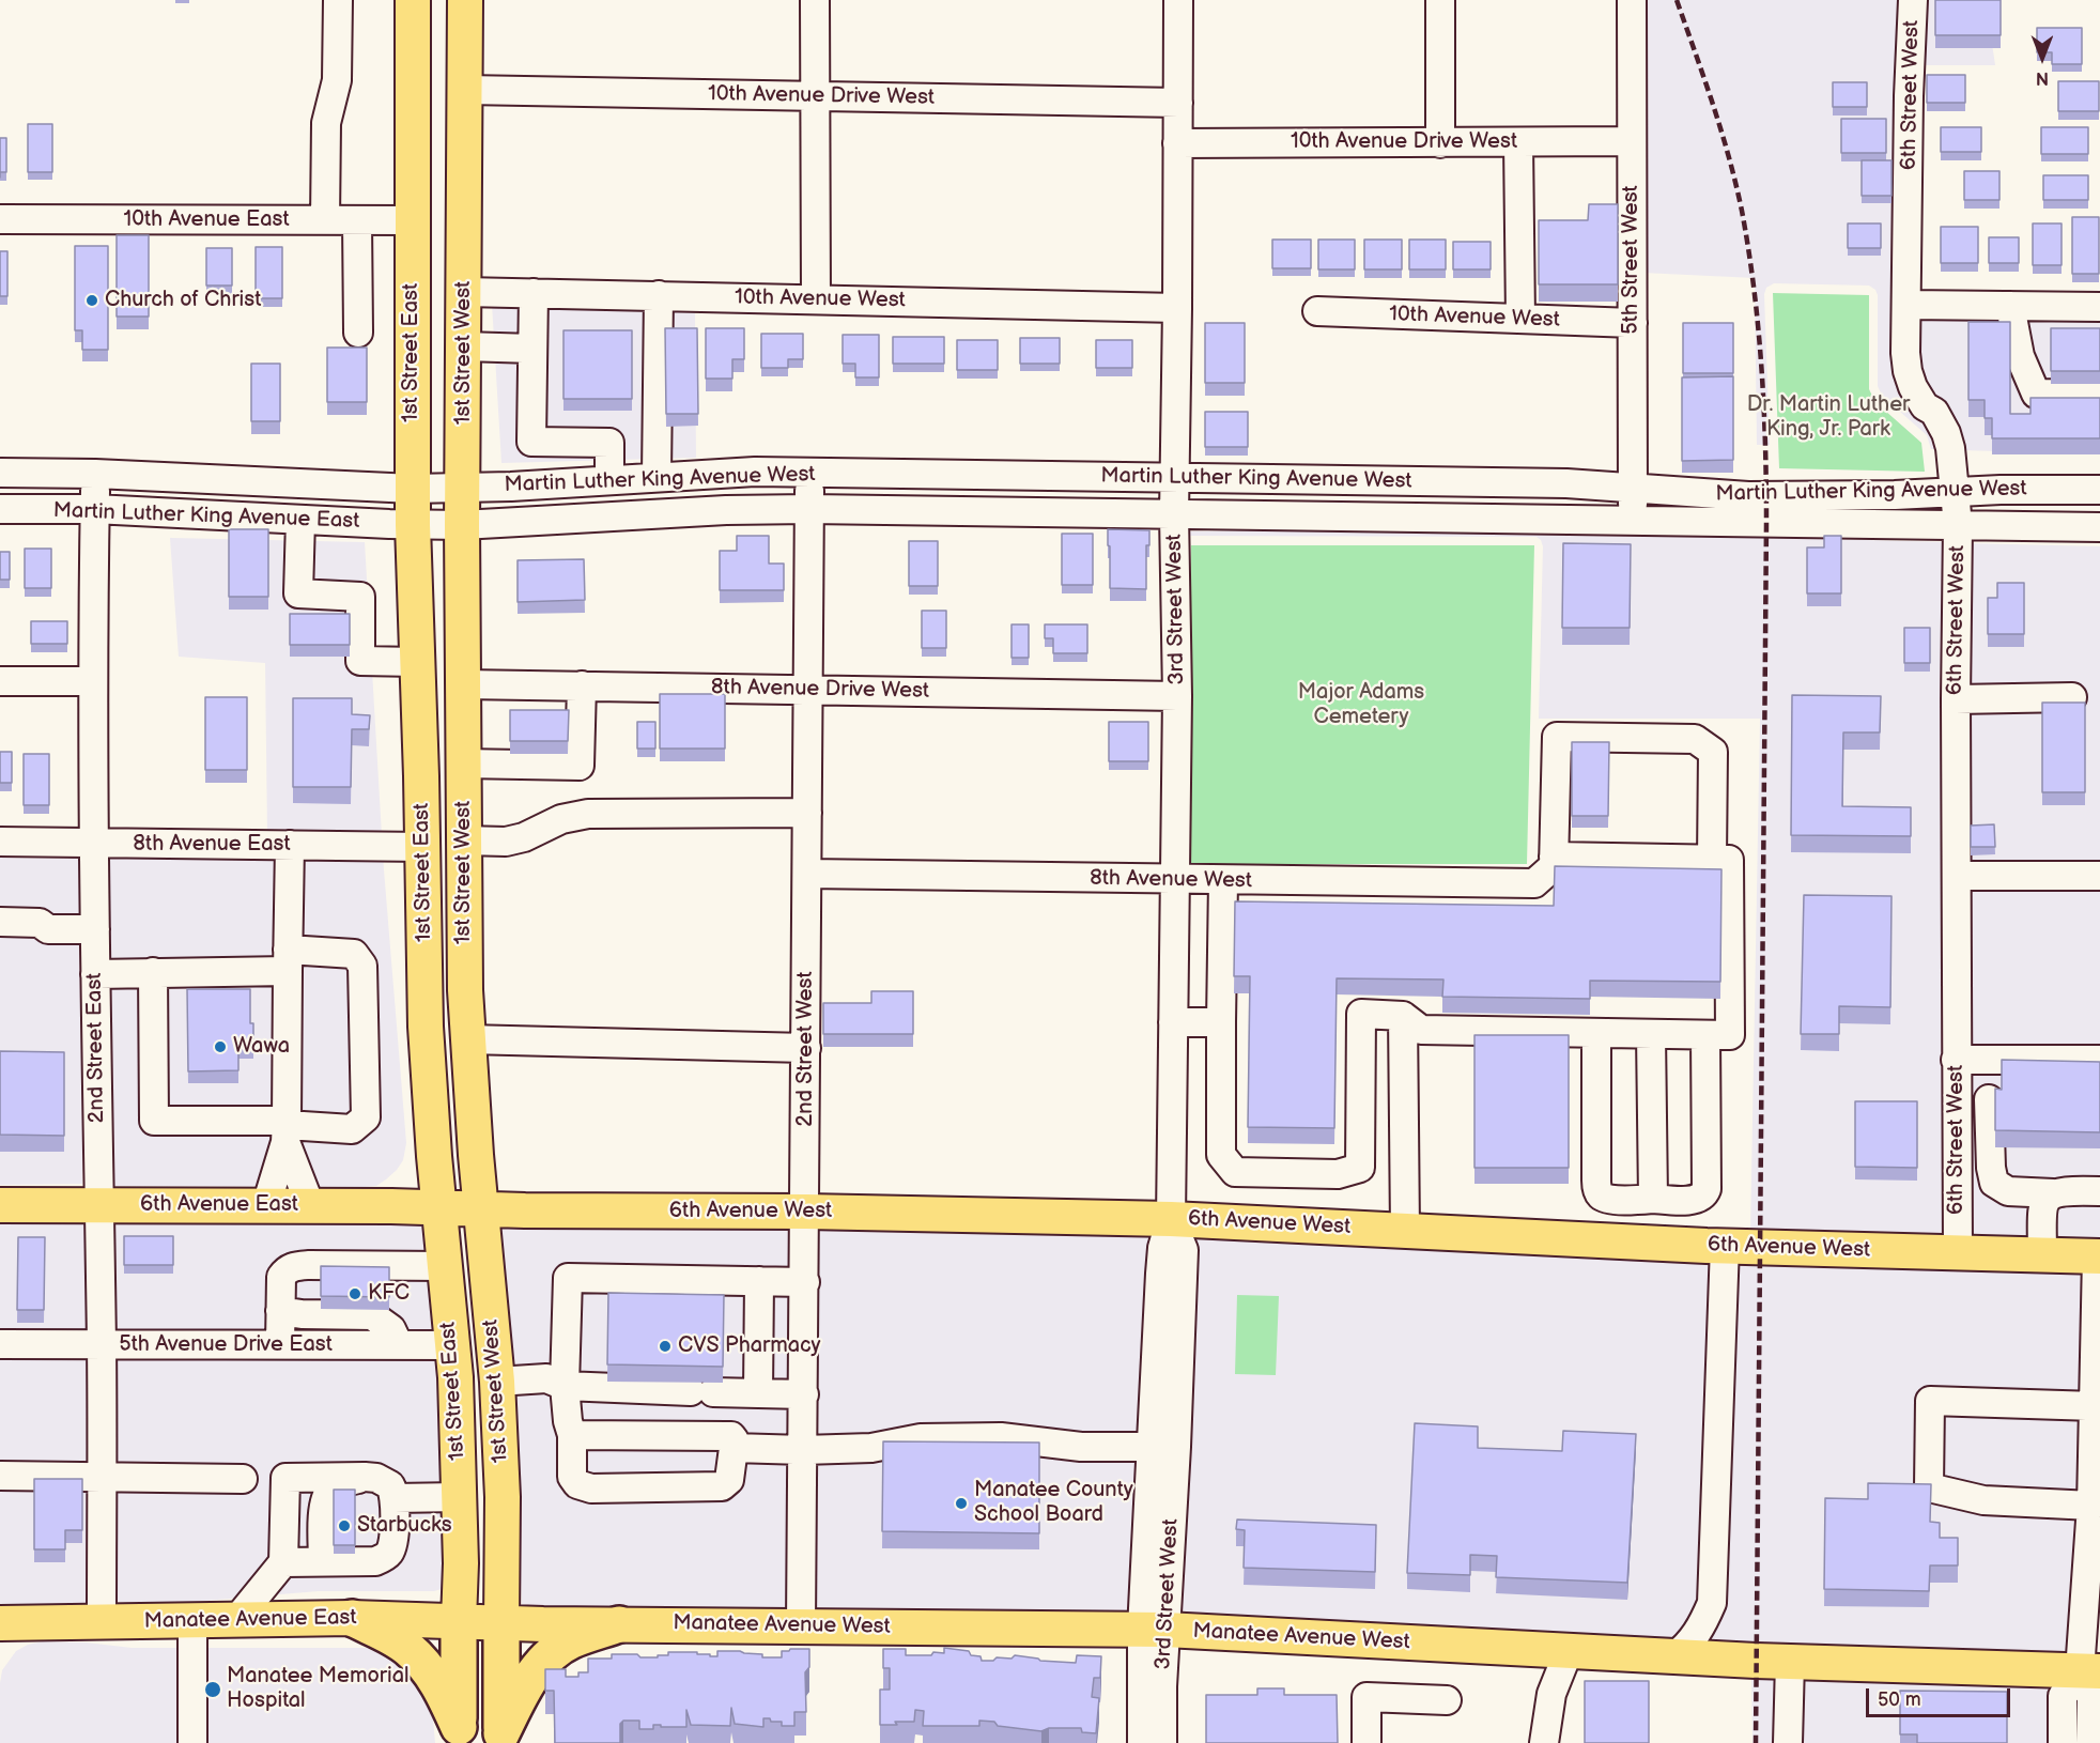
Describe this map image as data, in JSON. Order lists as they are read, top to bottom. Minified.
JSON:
{"streets":{"highway":["1st Street East","1st Street West"],"main road":["6th Avenue East","6th Avenue West","Manatee Avenue East","Manatee Avenue West"],"street":["6th Street West","10th Avenue Drive West","10th Avenue East","5th Street West","10th Avenue West","Martin Luther King Avenue West","Martin Luther King Avenue East","3rd Street West","8th Avenue Drive West","8th Avenue East","8th Avenue West","2nd Street East","2nd Street West","5th Avenue Drive East"]},"crossings":[["6th Street West","Martin Luther King Avenue West"],["6th Street West","6th Avenue West"],["10th Avenue Drive West","5th Street West"],["10th Avenue Drive West","1st Street West"],["10th Avenue Drive West","3rd Street West"],["10th Avenue East","1st Street East"],["5th Street West","10th Avenue West"],["5th Street West","Martin Luther King Avenue West"],["10th Avenue West","1st Street West"],["10th Avenue West","3rd Street West"],["1st Street East","Martin Luther King Avenue West"],["1st Street East","Martin Luther King Avenue East"],["1st Street East","8th Avenue East"],["1st Street East","6th Avenue East"],["1st Street East","6th Avenue West"],["1st Street East","5th Avenue Drive East"],["1st Street East","Manatee Avenue East"],["1st Street West","Martin Luther King Avenue West"],["1st Street West","8th Avenue Drive West"],["1st Street West","6th Avenue West"],["1st Street West","Manatee Avenue East"],["1st Street West","Manatee Avenue West"],["Martin Luther King Avenue West","Martin Luther King Avenue East"],["Martin Luther King Avenue West","3rd Street West"],["Martin Luther King Avenue West","2nd Street West"],["Martin Luther King Avenue East","2nd Street East"],["3rd Street West","8th Avenue Drive West"],["3rd Street West","8th Avenue West"],["3rd Street West","6th Avenue West"],["3rd Street West","Manatee Avenue West"],["8th Avenue Drive West","2nd Street West"],["8th Avenue East","2nd Street East"],["8th Avenue West","2nd Street West"],["2nd Street East","6th Avenue East"],["2nd Street East","5th Avenue Drive East"],["2nd Street East","Manatee Avenue East"],["2nd Street West","6th Avenue West"],["2nd Street West","Manatee Avenue West"],["6th Avenue East","6th Avenue West"],["Manatee Avenue East","Manatee Avenue West"]],"parks":["Dr. Martin Luther King, Jr. Park","Major Adams Cemetery"],"places":["Church of Christ","Wawa","KFC","CVS Pharmacy","Manatee County School Board","Starbucks","Manatee Memorial Hospital"],"scale_bar":"50 m","north":"bottom"}
